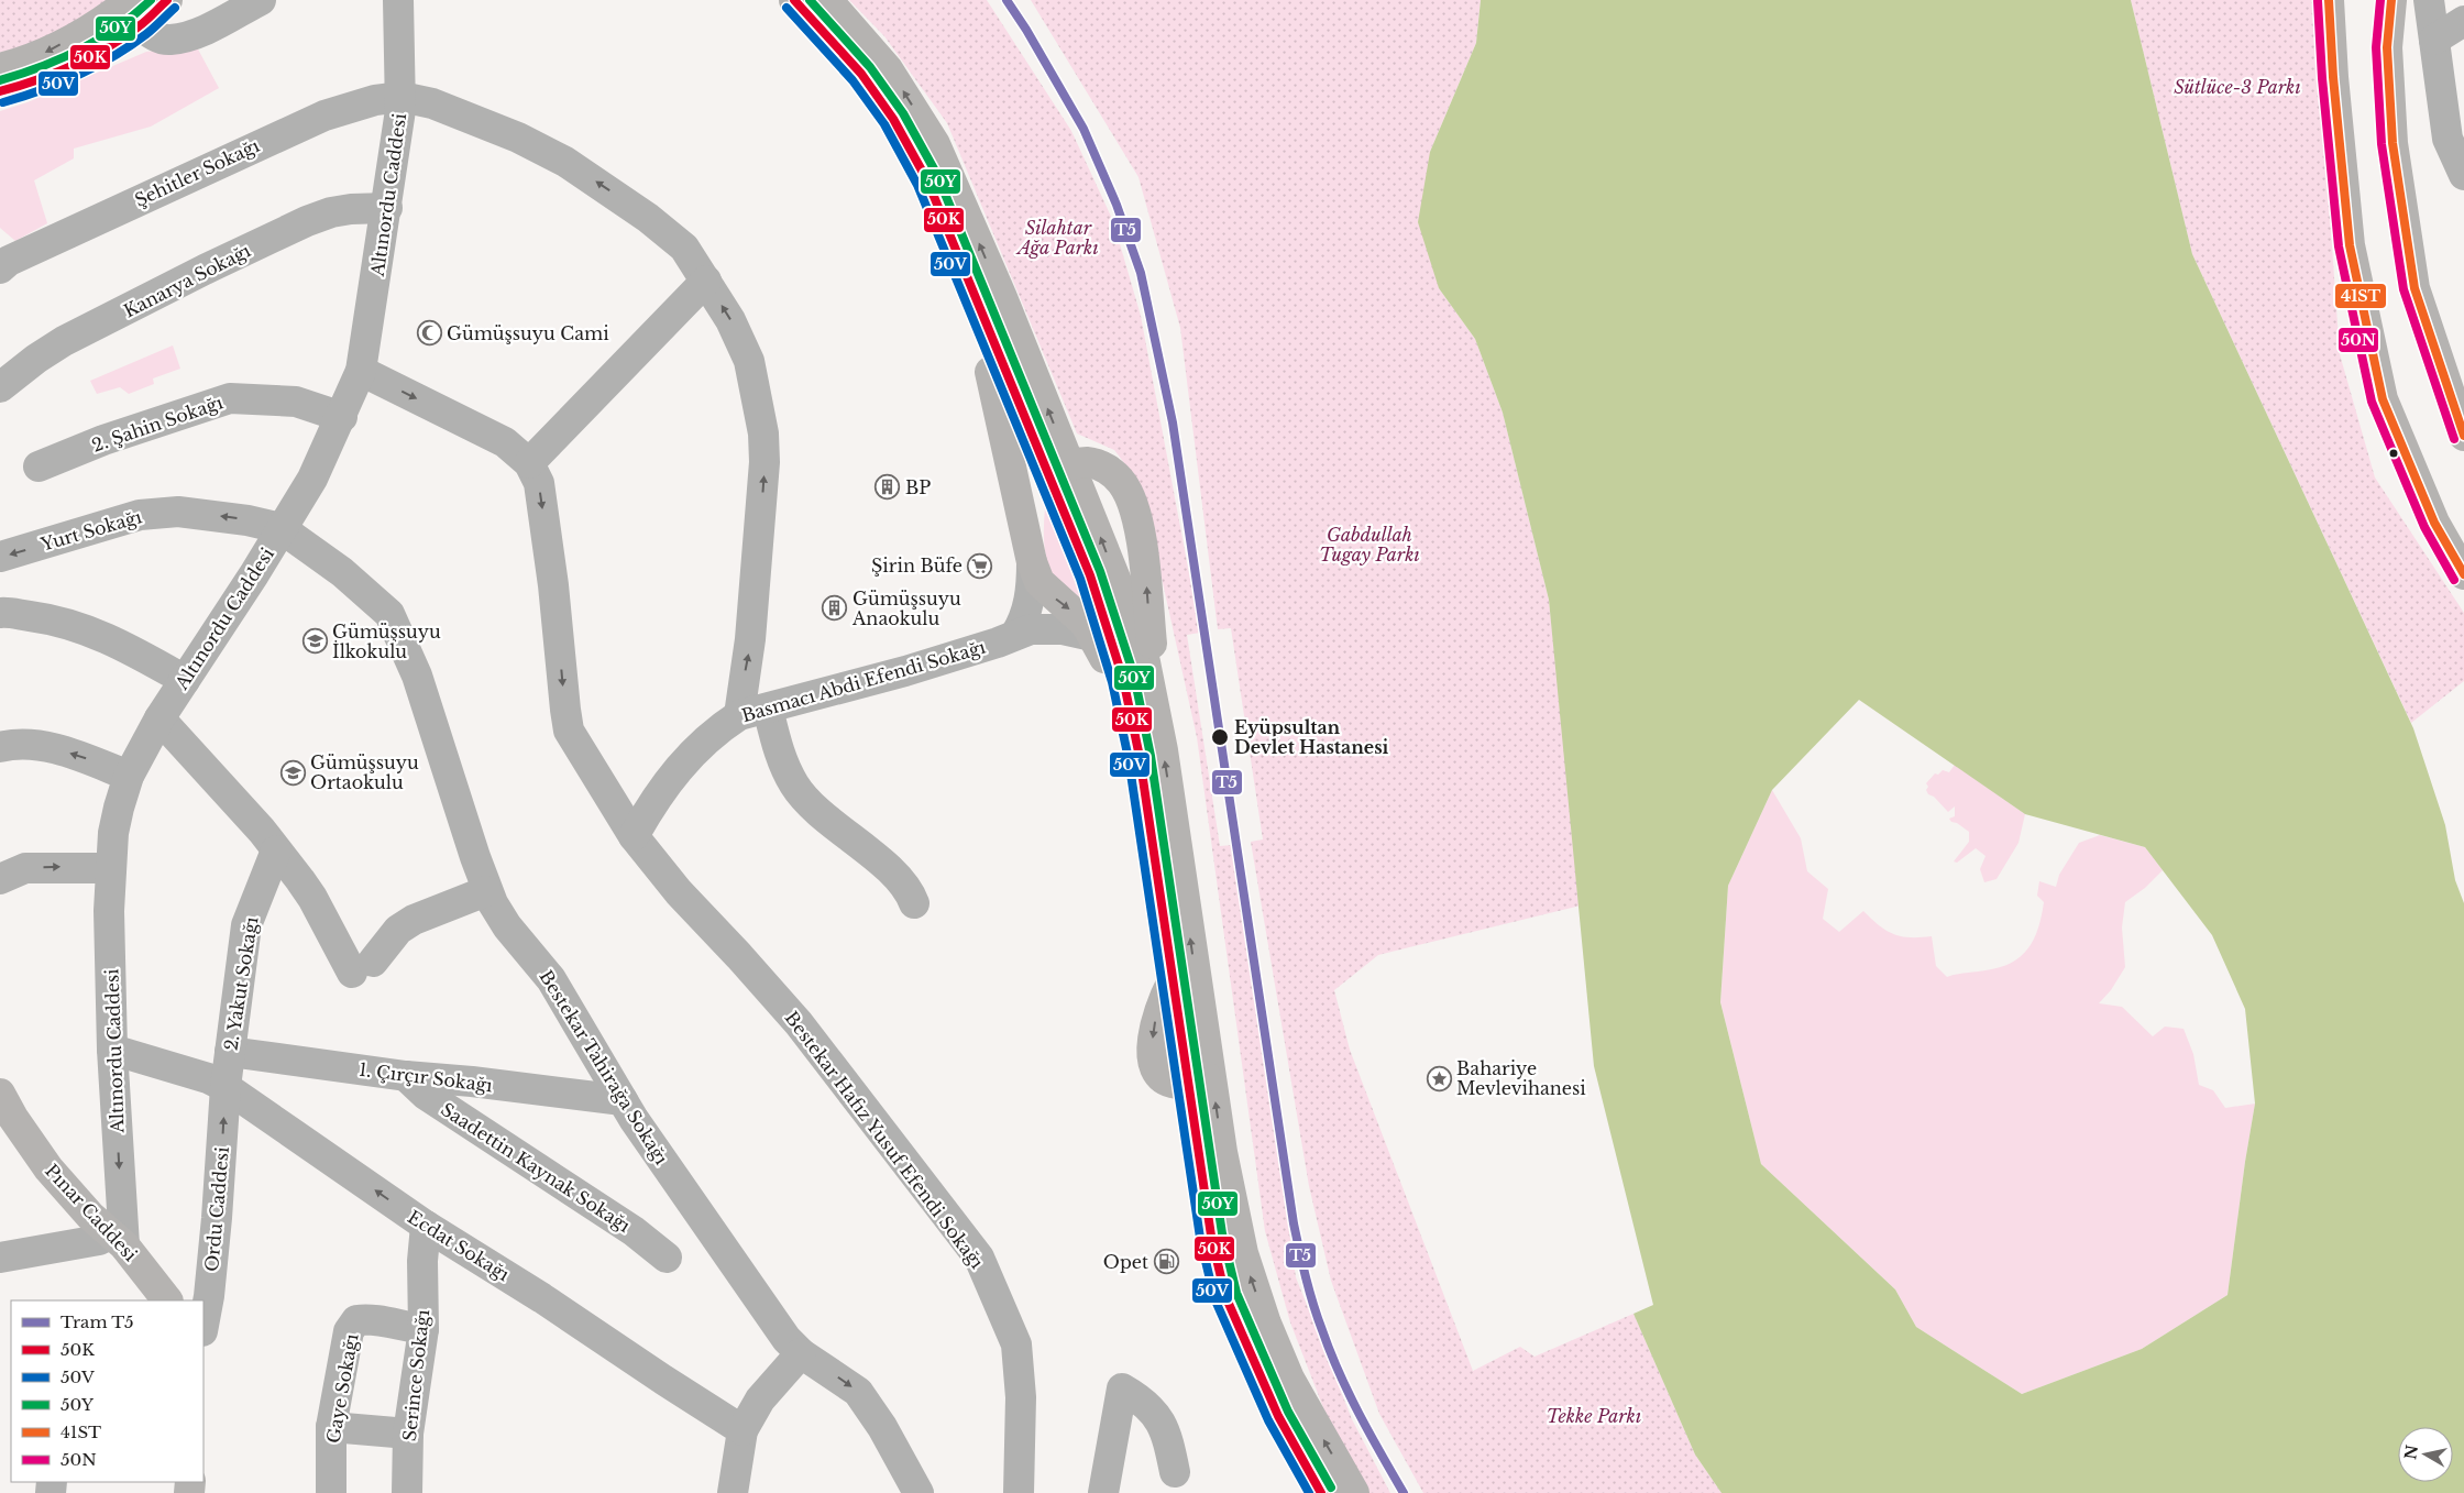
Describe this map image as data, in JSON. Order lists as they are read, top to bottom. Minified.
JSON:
{"streets":{"main road":["Pınar Caddesi"],"street":["Şehitler Sokağı","Altınordu Caddesi","Kanarya Sokağı","2. Şahin Sokağı","Yurt Sokağı","Basmacı Abdi Efendi Sokağı","2. Yakut Sokağı","Bestekar Tahirağa Sokağı","1. Çırçır Sokağı","Bestekar Hafız Yusuf Efendi Sokağı","Saadettin Kaynak Sokağı","Ordu Caddesi","Ecdat Sokağı","Serince Sokağı","Gaye Sokağı"]},"crossings":[["Şehitler Sokağı","Altınordu Caddesi"],["Şehitler Sokağı","Basmacı Abdi Efendi Sokağı"],["Altınordu Caddesi","Kanarya Sokağı"],["Altınordu Caddesi","2. Şahin Sokağı"],["Altınordu Caddesi","Yurt Sokağı"],["Altınordu Caddesi","Bestekar Tahirağa Sokağı"],["Altınordu Caddesi","Pınar Caddesi"],["Altınordu Caddesi","Ecdat Sokağı"],["Yurt Sokağı","Bestekar Tahirağa Sokağı"],["Basmacı Abdi Efendi Sokağı","Bestekar Hafız Yusuf Efendi Sokağı"],["2. Yakut Sokağı","1. Çırçır Sokağı"],["2. Yakut Sokağı","Ordu Caddesi"],["2. Yakut Sokağı","Ecdat Sokağı"],["Bestekar Tahirağa Sokağı","1. Çırçır Sokağı"],["1. Çırçır Sokağı","Saadettin Kaynak Sokağı"],["Ordu Caddesi","Ecdat Sokağı"],["Ecdat Sokağı","Serince Sokağı"],["Serince Sokağı","Gaye Sokağı"]],"one_way":["Şehitler Sokağı","Yurt Sokağı","Ordu Caddesi"],"parks":["Sütlüce-3 Parkı","Silahtar Ağa Parkı","Gabdullah Tugay Parkı","Tekke Parkı"],"places":{"mosque":["Gümüşsuyu Cami"],"building":["BP","Gümüşsuyu Anaokulu"],"supermarket":["Şirin Büfe"],"school or university":["Gümüşsuyu İlkokulu","Gümüşsuyu Ortaokulu"],"other":["Eyüpsultan Devlet Hastanesi"],"place":["Bahariye Mevlevihanesi"],"fuel station":["Opet"]},"lines":["tram line T5","transit line 50K","transit line 50Y","transit line 41ST","transit line 50N","transit line 50V"],"legend":["Tram T5","50K","50V","50Y","41ST","50N"],"north":"left"}
